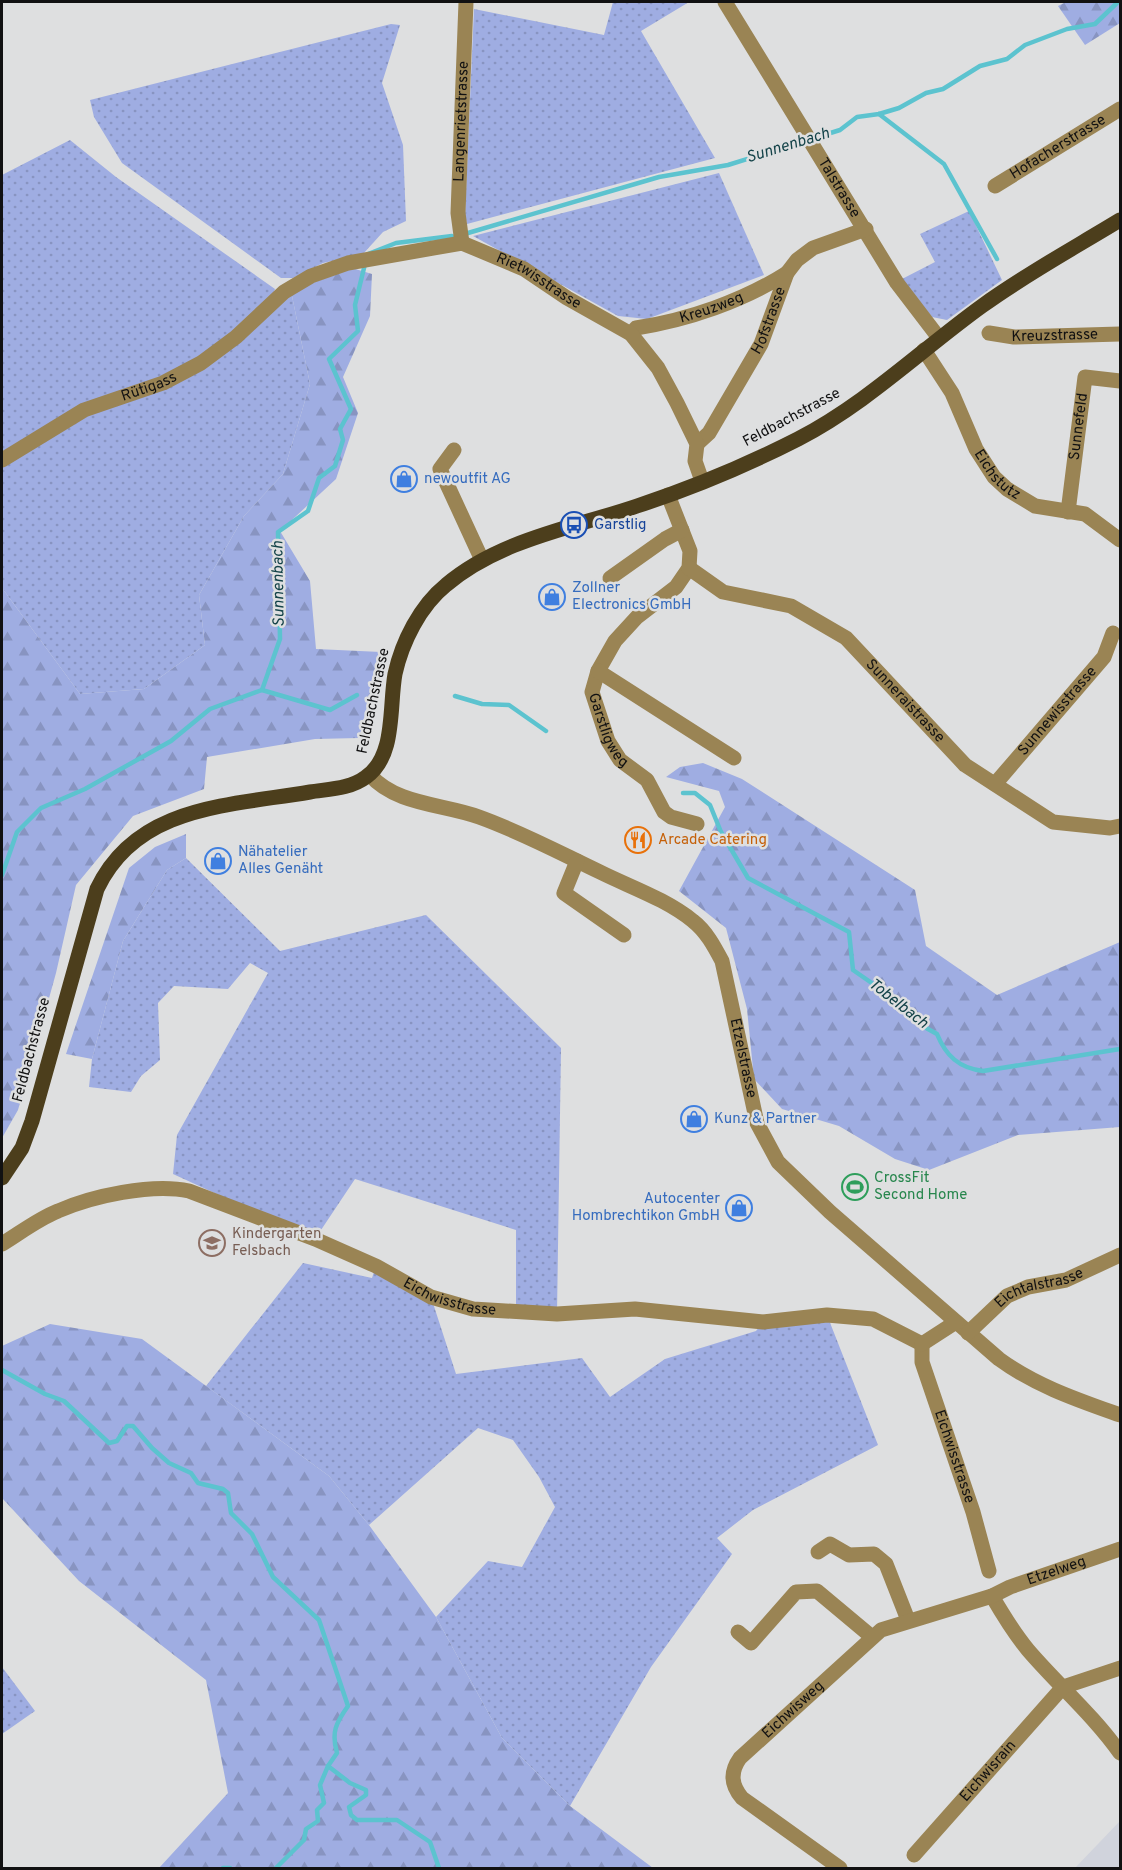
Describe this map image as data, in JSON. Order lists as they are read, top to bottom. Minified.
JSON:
{"streets":{"main road":["Feldbachstrasse"],"street":["Langenrietstrasse","Hofacherstrasse","Talstrasse","Rietwisstrasse","Kreuzweg","Hofstrasse","Kreuzstrasse","Rütigass","Sunnefeld","Eichstutz","Sunneraistrasse","Sunnewisstrasse","Garstligweg","Etzelstrasse","Eichtalstrasse","Eichwisstrasse","Etzelweg","Eichwisweg","Eichwisrain"]},"crossings":[["Langenrietstrasse","Rietwisstrasse"],["Langenrietstrasse","Rütigass"],["Talstrasse","Hofstrasse"],["Talstrasse","Feldbachstrasse"],["Rietwisstrasse","Kreuzweg"],["Rietwisstrasse","Hofstrasse"],["Rietwisstrasse","Rütigass"],["Rietwisstrasse","Feldbachstrasse"],["Kreuzweg","Hofstrasse"],["Feldbachstrasse","Eichstutz"],["Feldbachstrasse","Etzelstrasse"],["Sunnefeld","Eichstutz"],["Sunneraistrasse","Sunnewisstrasse"],["Sunneraistrasse","Garstligweg"],["Etzelstrasse","Eichtalstrasse"],["Etzelweg","Eichwisweg"]],"water":["Sunnenbach","Tobelbach"],"places":{"shop":["newoutfit AG","Zollner Electronics GmbH","Nähatelier Alles Genäht","Kunz & Partner","Autocenter Hombrechtikon GmbH"],"bus stop":["Garstlig"],"restaurant":["Arcade Catering"],"sports":["CrossFit Second Home"],"school or university":["Kindergarten Felsbach"]}}
